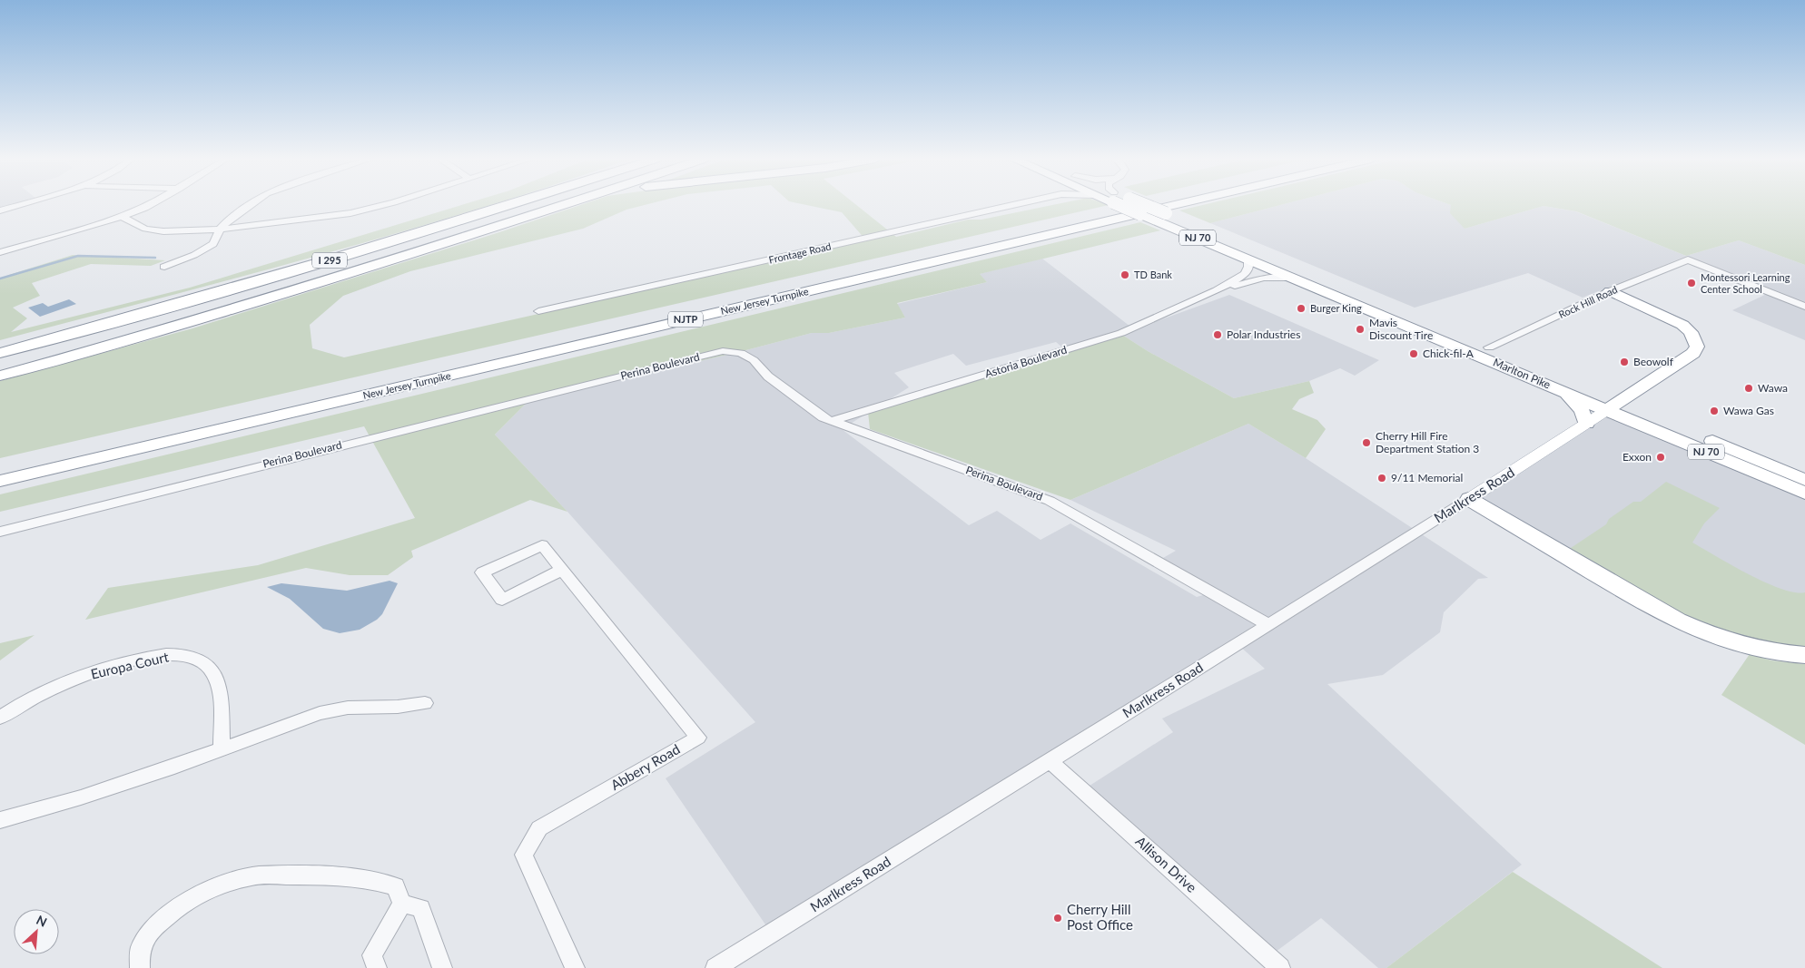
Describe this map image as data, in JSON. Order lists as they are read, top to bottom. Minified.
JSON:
{"streets":{"highway":["NJ 70","I 295","New Jersey Turnpike","NJTP","Marlton Pike"],"main road":["Marlkress Road"],"street":["Frontage Road","Rock Hill Road","Astoria Boulevard","Perina Boulevard","Europa Court","Abbery Road","Allison Drive"]},"crossings":[["Rock Hill Road","Marlton Pike"],["Astoria Boulevard","Perina Boulevard"],["Astoria Boulevard","Marlton Pike"],["Perina Boulevard","Marlkress Road"],["Marlton Pike","Marlkress Road"],["Marlkress Road","Allison Drive"]],"places":["TD Bank","Montessori Learning Center School","Burger King","Mavis Discount Tire","Polar Industries","Chick-fil-A","Beowolf","Wawa","Wawa Gas","Cherry Hill Fire Department Station 3","Exxon","9/11 Memorial","Cherry Hill Post Office"],"north":"top right"}
